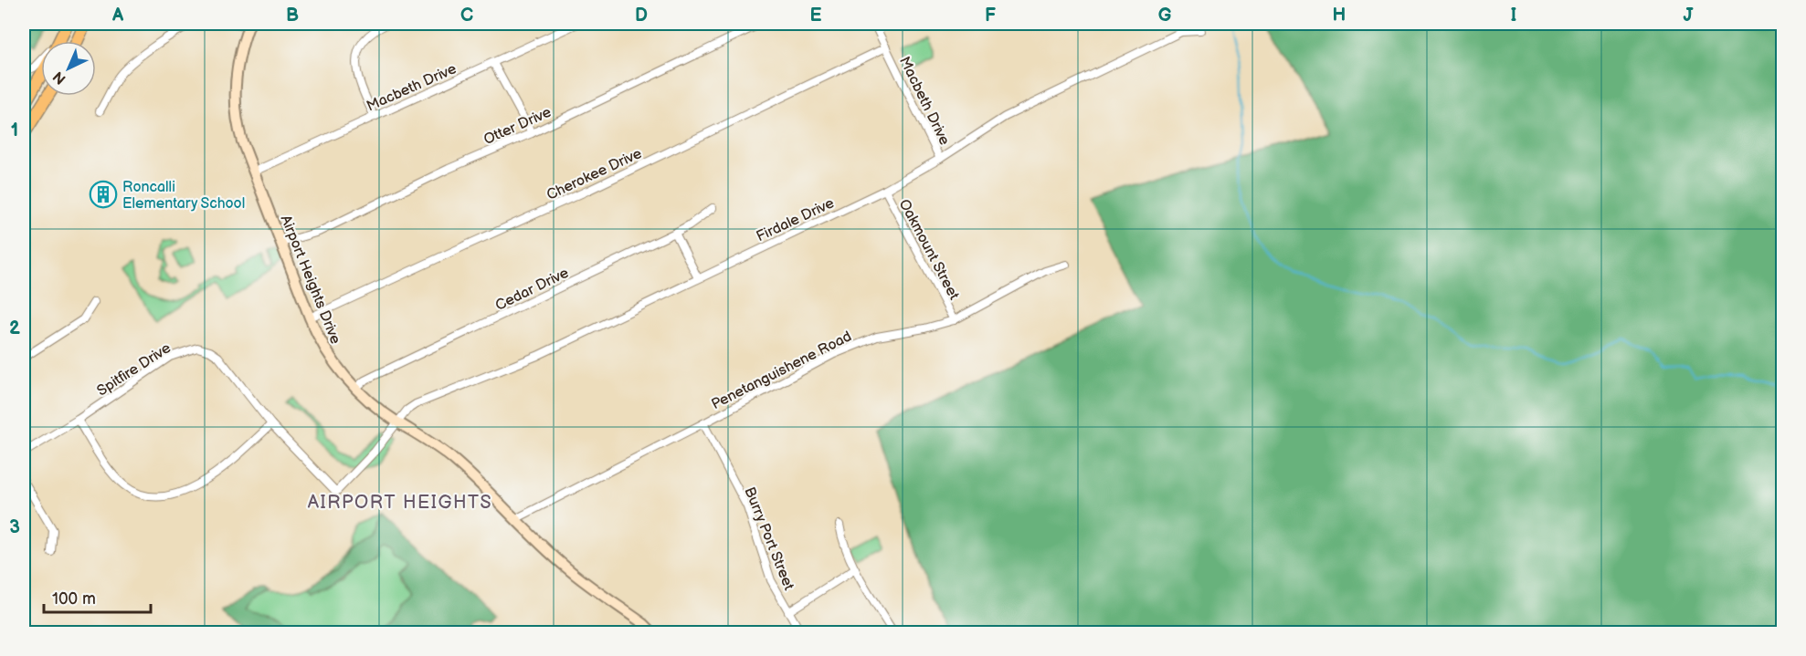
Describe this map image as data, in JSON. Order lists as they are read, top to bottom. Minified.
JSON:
{"streets":{"street":["Macbeth Drive","Otter Drive","Cherokee Drive","Firdale Drive","Oakmount Street","Airport Heights Drive","Cedar Drive","Spitfire Drive","Penetanguishene Road","Burry Port Street"]},"crossings":[["Macbeth Drive","Cherokee Drive"],["Macbeth Drive","Firdale Drive"],["Macbeth Drive","Airport Heights Drive"],["Otter Drive","Airport Heights Drive"],["Cherokee Drive","Airport Heights Drive"],["Firdale Drive","Oakmount Street"],["Firdale Drive","Airport Heights Drive"],["Firdale Drive","Spitfire Drive"],["Oakmount Street","Penetanguishene Road"],["Airport Heights Drive","Cedar Drive"],["Airport Heights Drive","Penetanguishene Road"],["Penetanguishene Road","Burry Port Street"]],"districts":["AIRPORT HEIGHTS"],"places":{"building":["Roncalli Elementary School"]},"scale_bar":"100 m","north":"bottom left","grid":{"columns":["A","B","C","D","E","F","G","H","I","J"],"rows":["1","2","3"]}}
